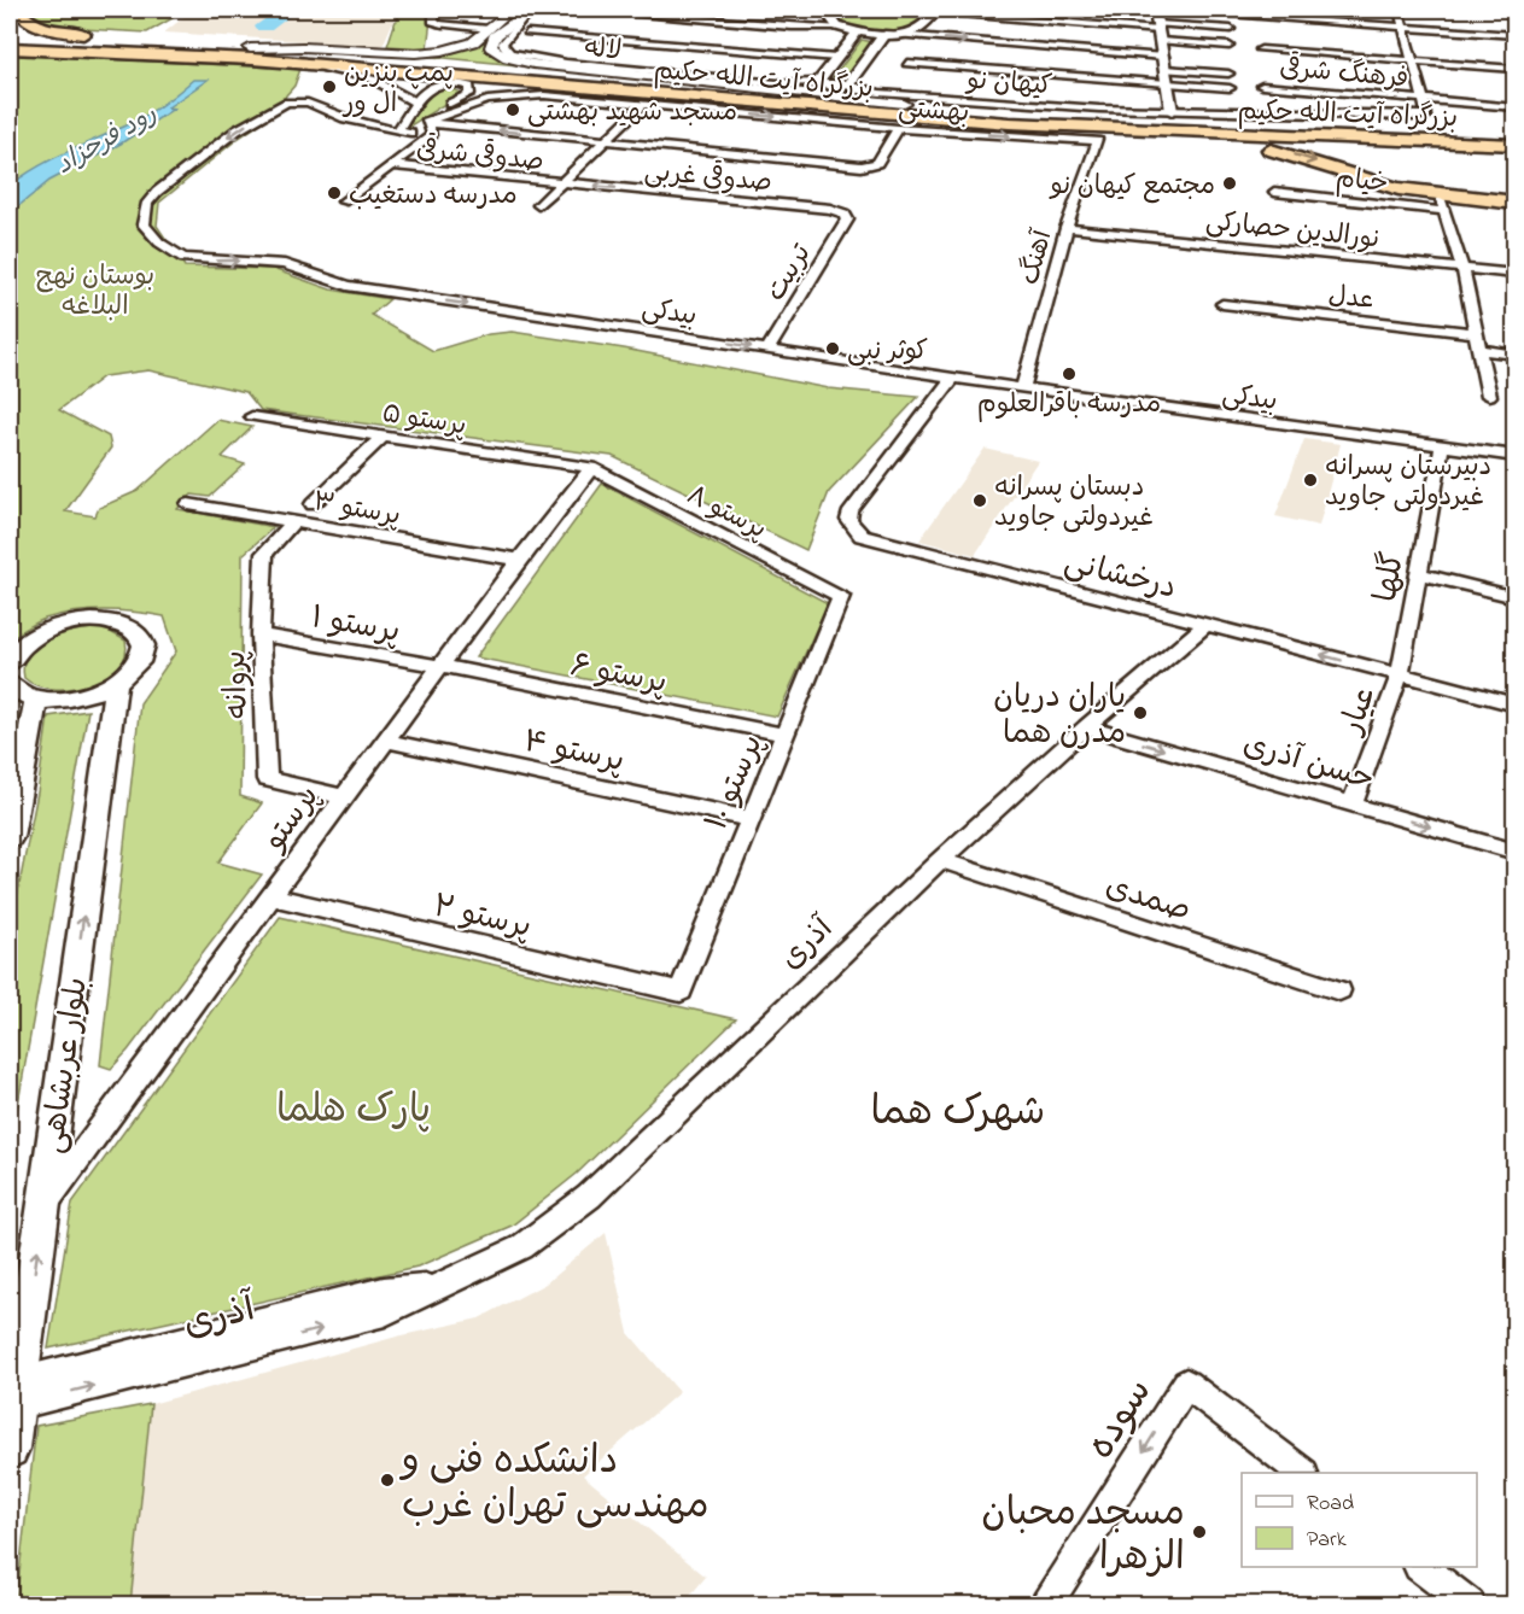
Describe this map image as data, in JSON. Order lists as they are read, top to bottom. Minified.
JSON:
{"streets":{"highway":["بزرگراه آیت الله حکیم"],"main road":["لاله"],"street":["فرهنگ شرقی","کیهان نو","بهشتی","صدوقی شرقی","صدوقی غربی","خیام","نورالدین حصارکی","آهنگ","تربیت","عدل","بیدکی","پرستو ۵","پرستو ۳","پرستو ۸","درخشانی","گلها","پرستو ۱","پرستو ۶","پروانه","عیار","پرستو ۴","حسن آذری","پرستو ۱۰","پرستو","صمدی","پرستو ۲","آذری","بلوار عربشاهی","سوده"]},"crossings":[["لاله","بزرگراه آیت الله حکیم"],["فرهنگ شرقی","کیهان نو"],["بهشتی","آهنگ"],["بهشتی","بیدکی"],["صدوقی شرقی","صدوقی غربی"],["صدوقی غربی","تربیت"],["خیام","نورالدین حصارکی"],["نورالدین حصارکی","آهنگ"],["آهنگ","بیدکی"],["تربیت","بیدکی"],["بیدکی","درخشانی"],["بیدکی","گلها"],["پرستو ۵","پرستو ۸"],["پرستو ۵","پرستو"],["پرستو ۳","پروانه"],["پرستو ۳","پرستو"],["پرستو ۸","پرستو ۱۰"],["پرستو ۸","پرستو"],["درخشانی","گلها"],["درخشانی","عیار"],["درخشانی","آذری"],["گلها","عیار"],["پرستو ۱","پرستو ۶"],["پرستو ۱","پروانه"],["پرستو ۱","پرستو"],["پرستو ۶","پرستو ۱۰"],["پرستو ۶","پرستو"],["پروانه","پرستو"],["عیار","حسن آذری"],["پرستو ۴","پرستو ۱۰"],["پرستو ۴","پرستو"],["حسن آذری","آذری"],["پرستو ۱۰","پرستو ۲"],["پرستو","پرستو ۲"],["پرستو","بلوار عربشاهی"],["صمدی","آذری"],["آذری","بلوار عربشاهی"]],"one_way":["حسن آذری","بلوار عربشاهی"],"districts":["شهرک هما"],"water":["رود فرحزاد"],"parks":["بوستان نهج البلاغه","پارک هلما"],"places":["پمپ بنزین ال ور","مسجد شهید بهشتی","مجتمع کیهان نو","مدرسه دستغیب","کوثر نبی","مدرسه باقرالعلوم","دبیرستان پسرانه غیردولتی جاوید","دبستان پسرانه غیردولتی جاوید","یاران دریان مدرن هما","دانشکده فنی و مهندسی تهران غرب","مسجد محبان الزهرا"],"legend":["Road","Park"]}
